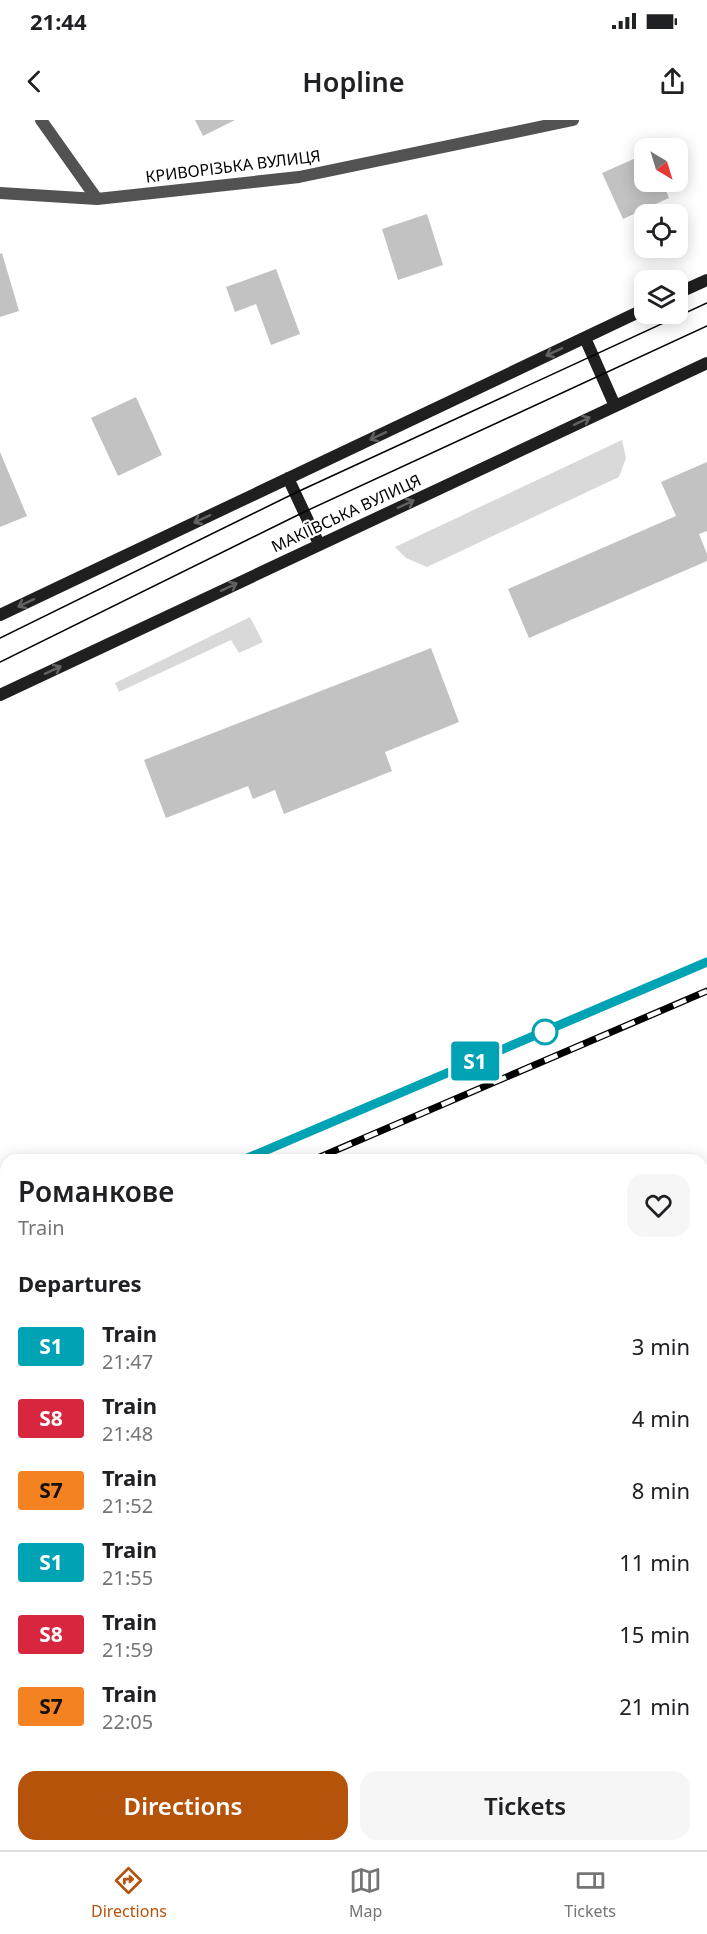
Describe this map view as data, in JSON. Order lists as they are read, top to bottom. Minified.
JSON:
{"streets":{"main road":["МАКІЇВСЬКА ВУЛИЦЯ"],"street":["КРИВОРІЗЬКА ВУЛИЦЯ"]},"north":"bottom right","page":{"status":"21:44","header":"Hopline","on_map":"S1","heading":[["Романкове","Train"],"Departures"],"list":[{"mark":"S1","name":"Train","note":"21:47","value":"3 min"},{"mark":"S8","name":"Train","note":"21:48","value":"4 min"},{"mark":"S7","name":"Train","note":"21:52","value":"8 min"},{"mark":"S1","name":"Train","note":"21:55","value":"11 min"},{"mark":"S8","name":"Train","note":"21:59","value":"15 min"},{"mark":"S7","name":"Train","note":"22:05","value":"21 min"}],"buttons":["Directions","Tickets"],"tabs":["Directions","Map","Tickets"]}}
